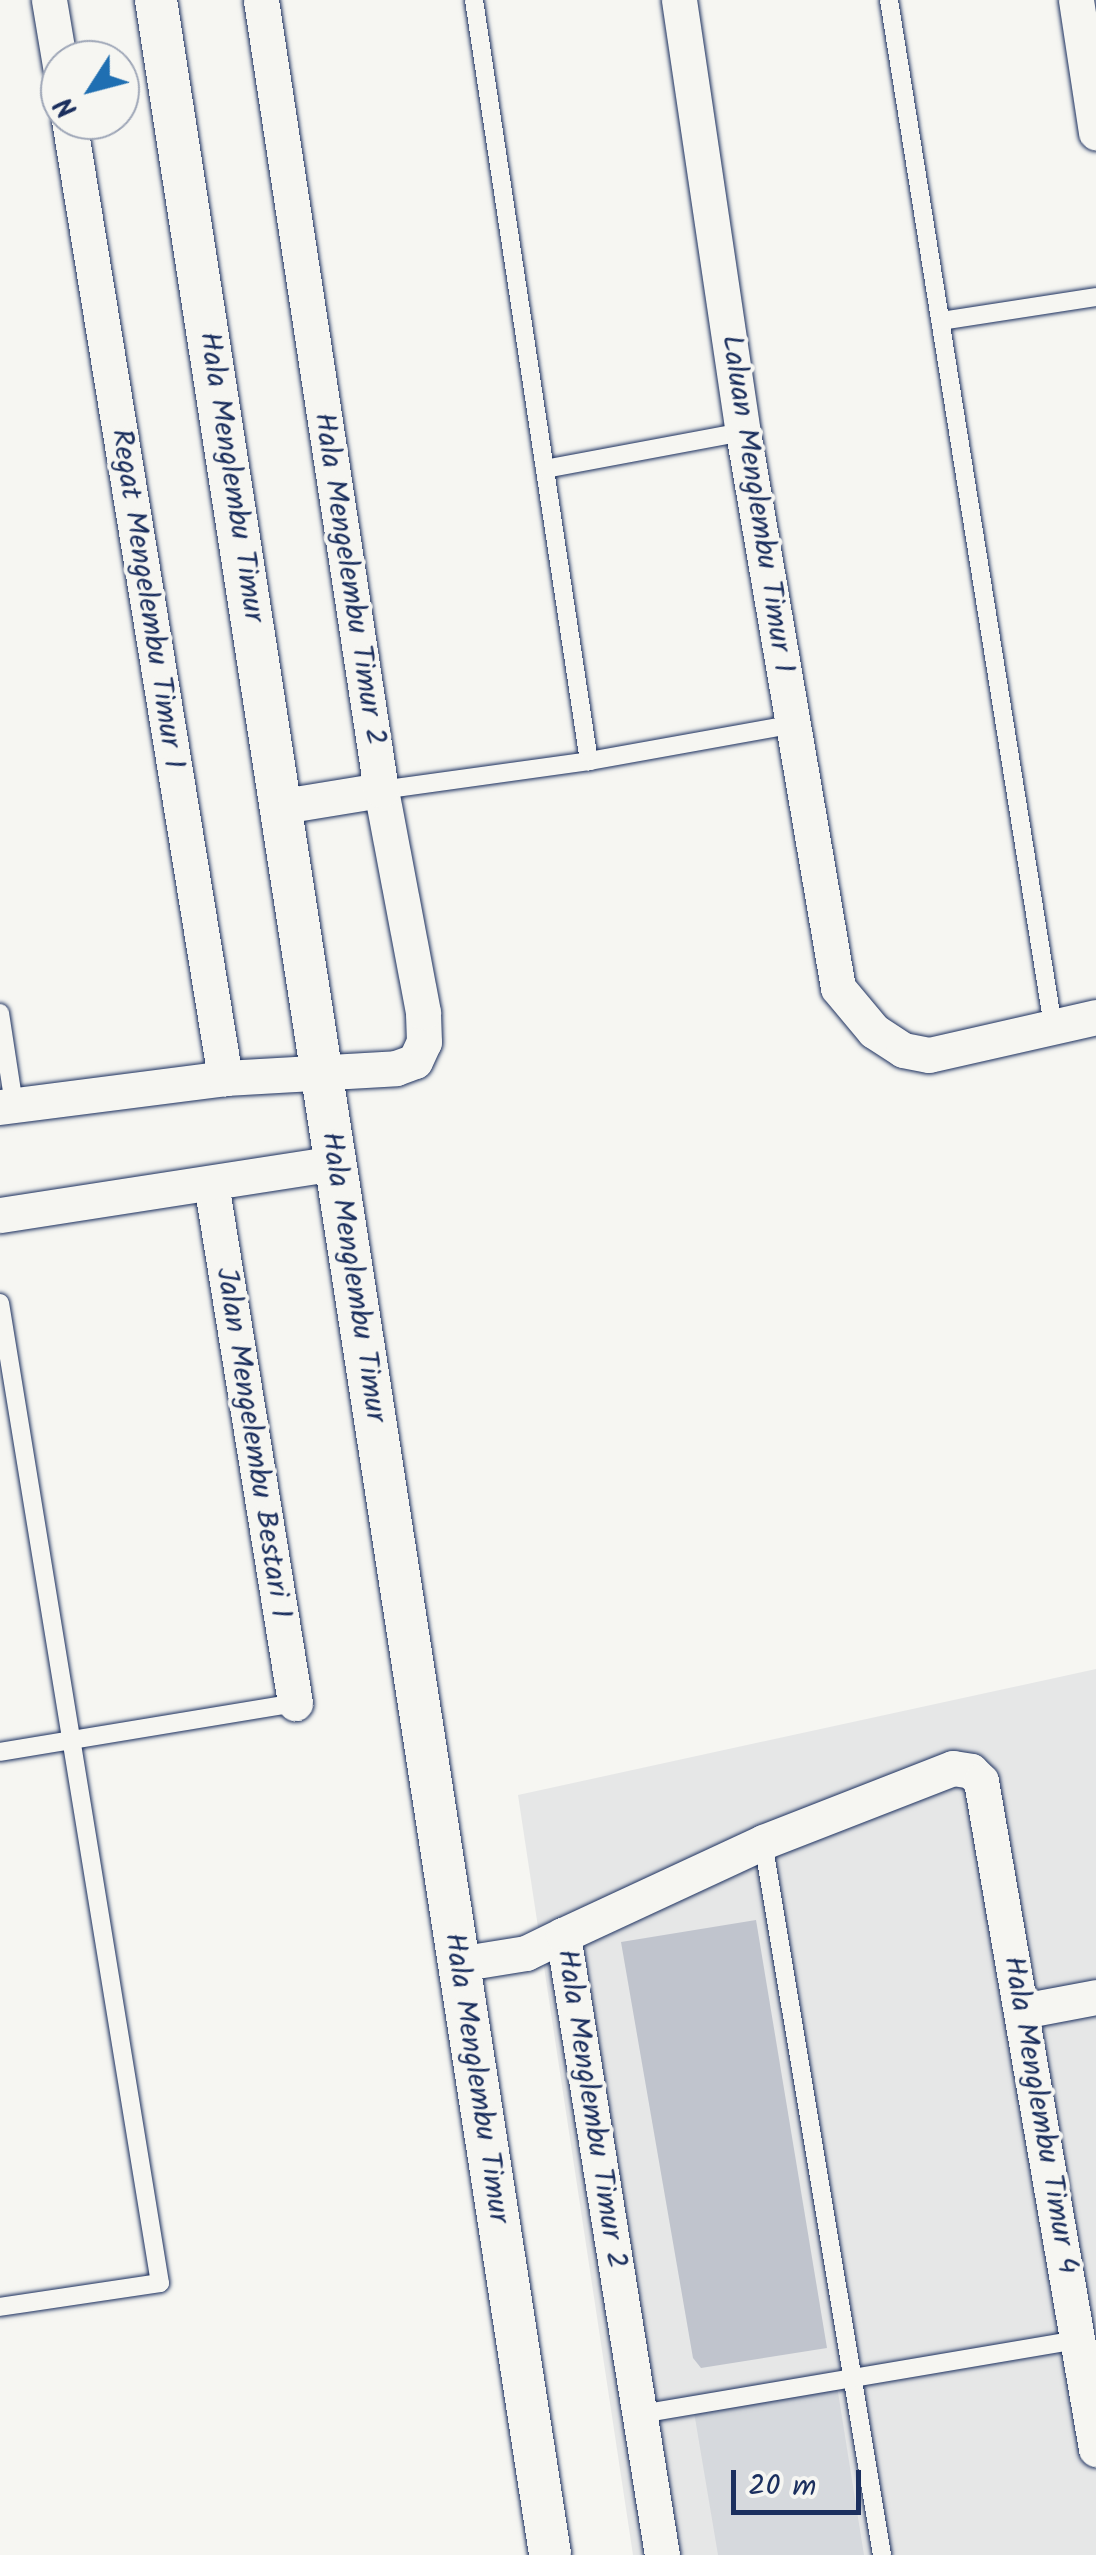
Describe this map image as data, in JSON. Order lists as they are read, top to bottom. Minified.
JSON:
{"streets":{"street":["Hala Menglembu Timur","Laluan Menglembu Timur 1","Hala Mengelembu Timur 2","Regat Mengelembu Timur 1","Jalan Mengelembu Bestari 1","Hala Menglembu Timur 2","Hala Menglembu Timur 4"]},"crossings":[["Hala Menglembu Timur","Hala Mengelembu Timur 2"],["Hala Menglembu Timur 2","Hala Menglembu Timur 4"]],"scale_bar":"20 m","north":"bottom left"}
